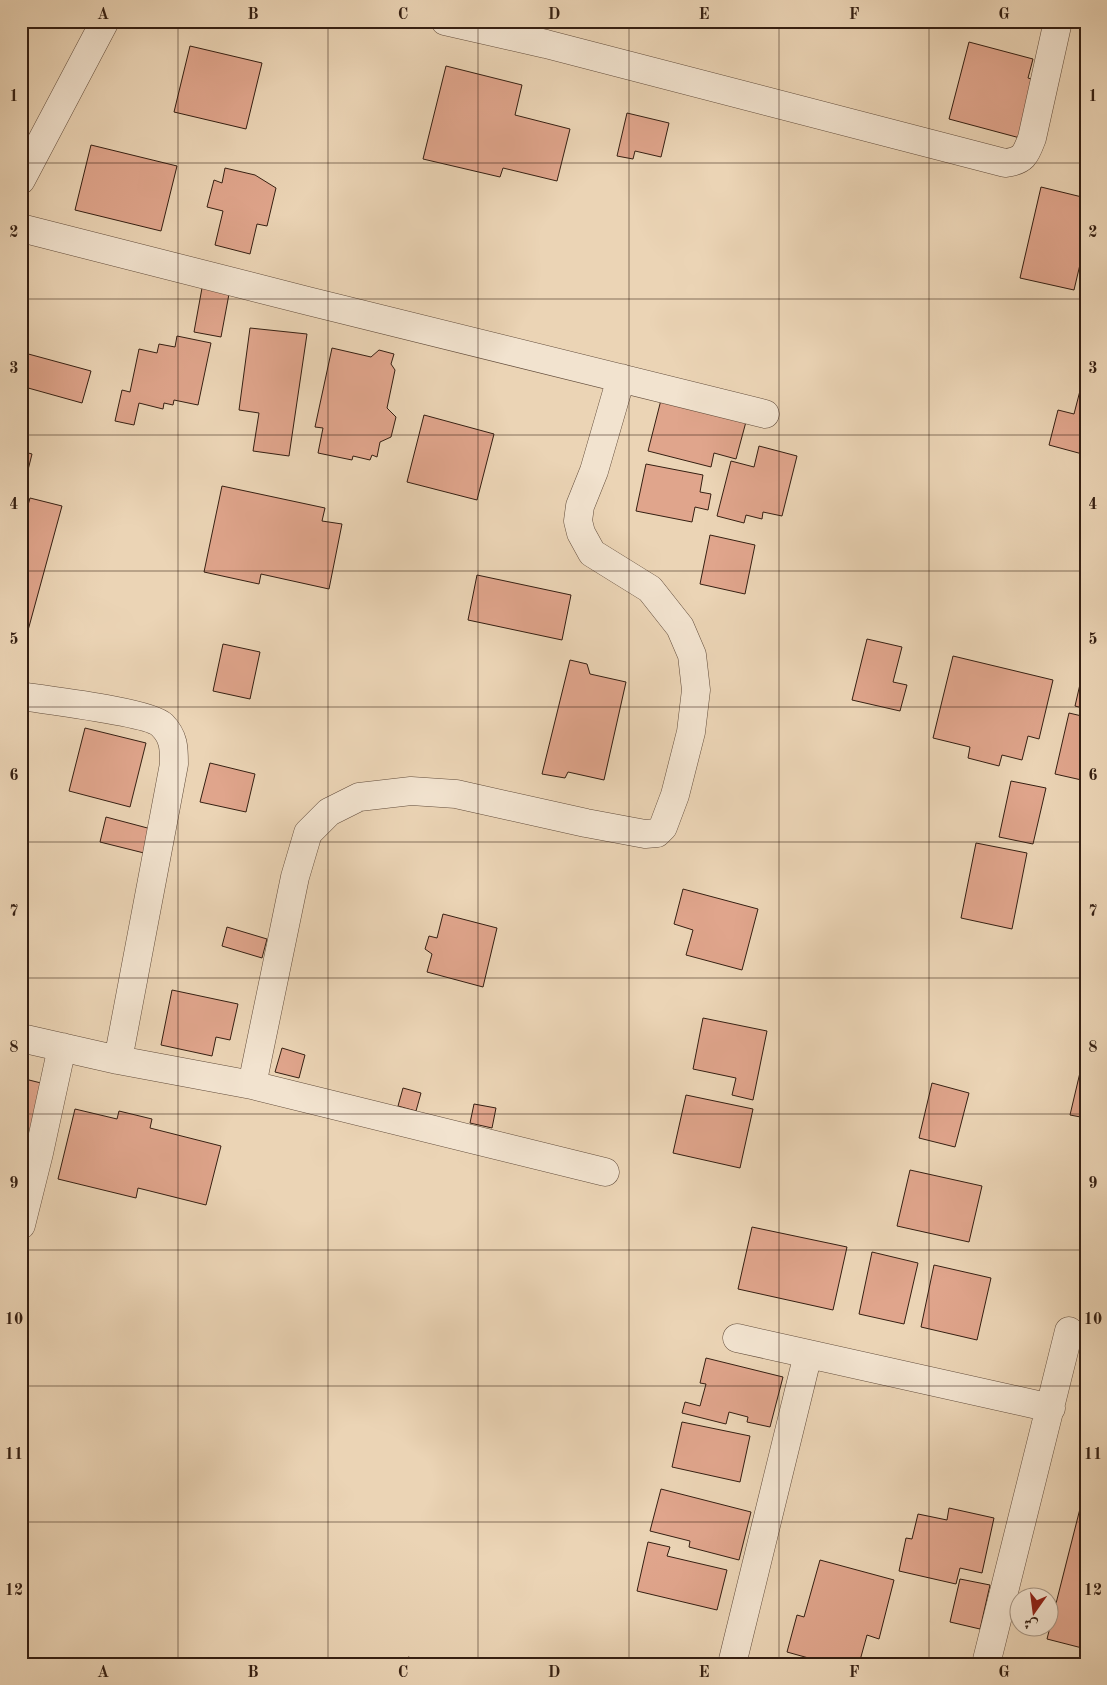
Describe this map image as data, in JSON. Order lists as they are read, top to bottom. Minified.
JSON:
{"north":"bottom","grid":{"columns":["A","B","C","D","E","F","G"],"rows":["1","2","3","4","5","6","7","8","9","10","11","12"]}}
